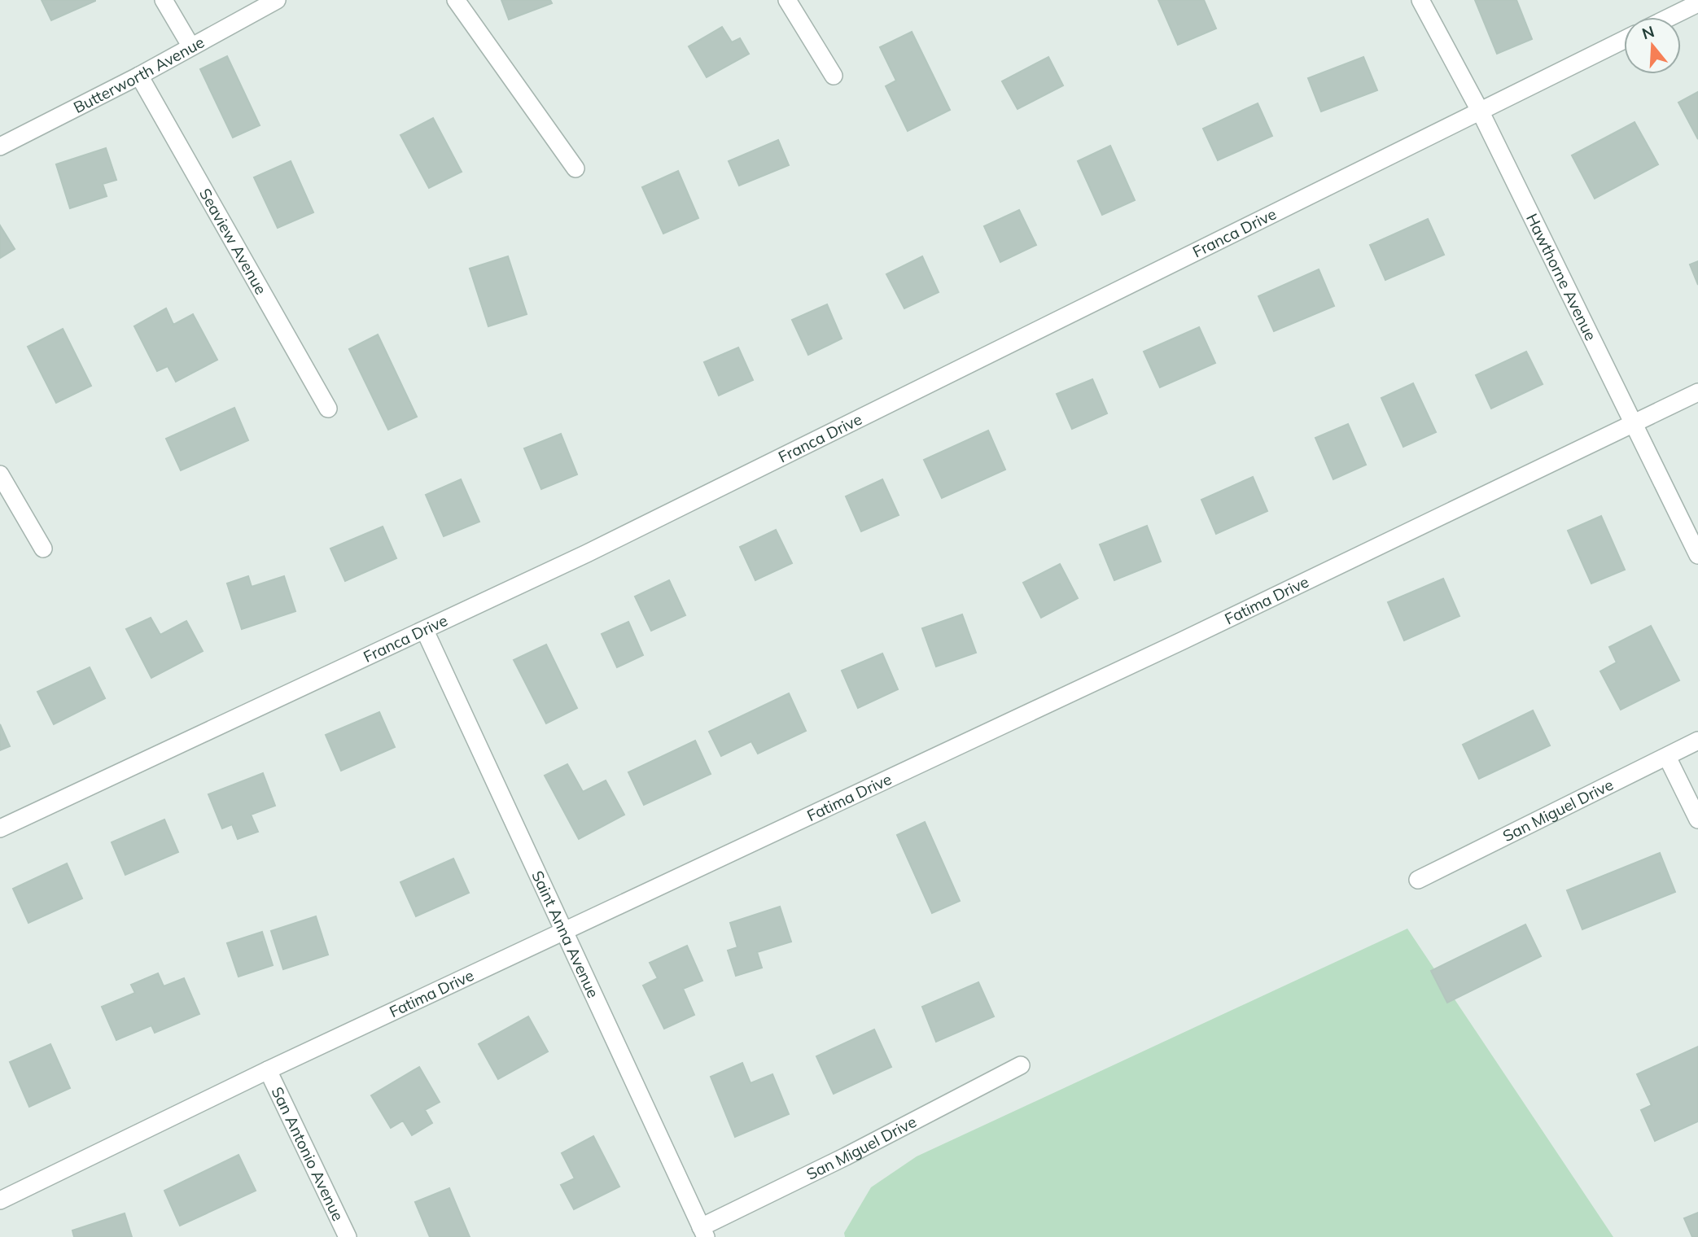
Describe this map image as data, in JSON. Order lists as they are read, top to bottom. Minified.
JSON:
{"streets":{"street":["Butterworth Avenue","Franca Drive","Seaview Avenue","Hawthorne Avenue","Fatima Drive","San Miguel Drive","Saint Anna Avenue","San Antonio Avenue"]},"crossings":[["Butterworth Avenue","Seaview Avenue"],["Franca Drive","Hawthorne Avenue"],["Franca Drive","Saint Anna Avenue"],["Hawthorne Avenue","Fatima Drive"],["Fatima Drive","Saint Anna Avenue"],["Fatima Drive","San Antonio Avenue"],["San Miguel Drive","Saint Anna Avenue"]],"north":"top"}
